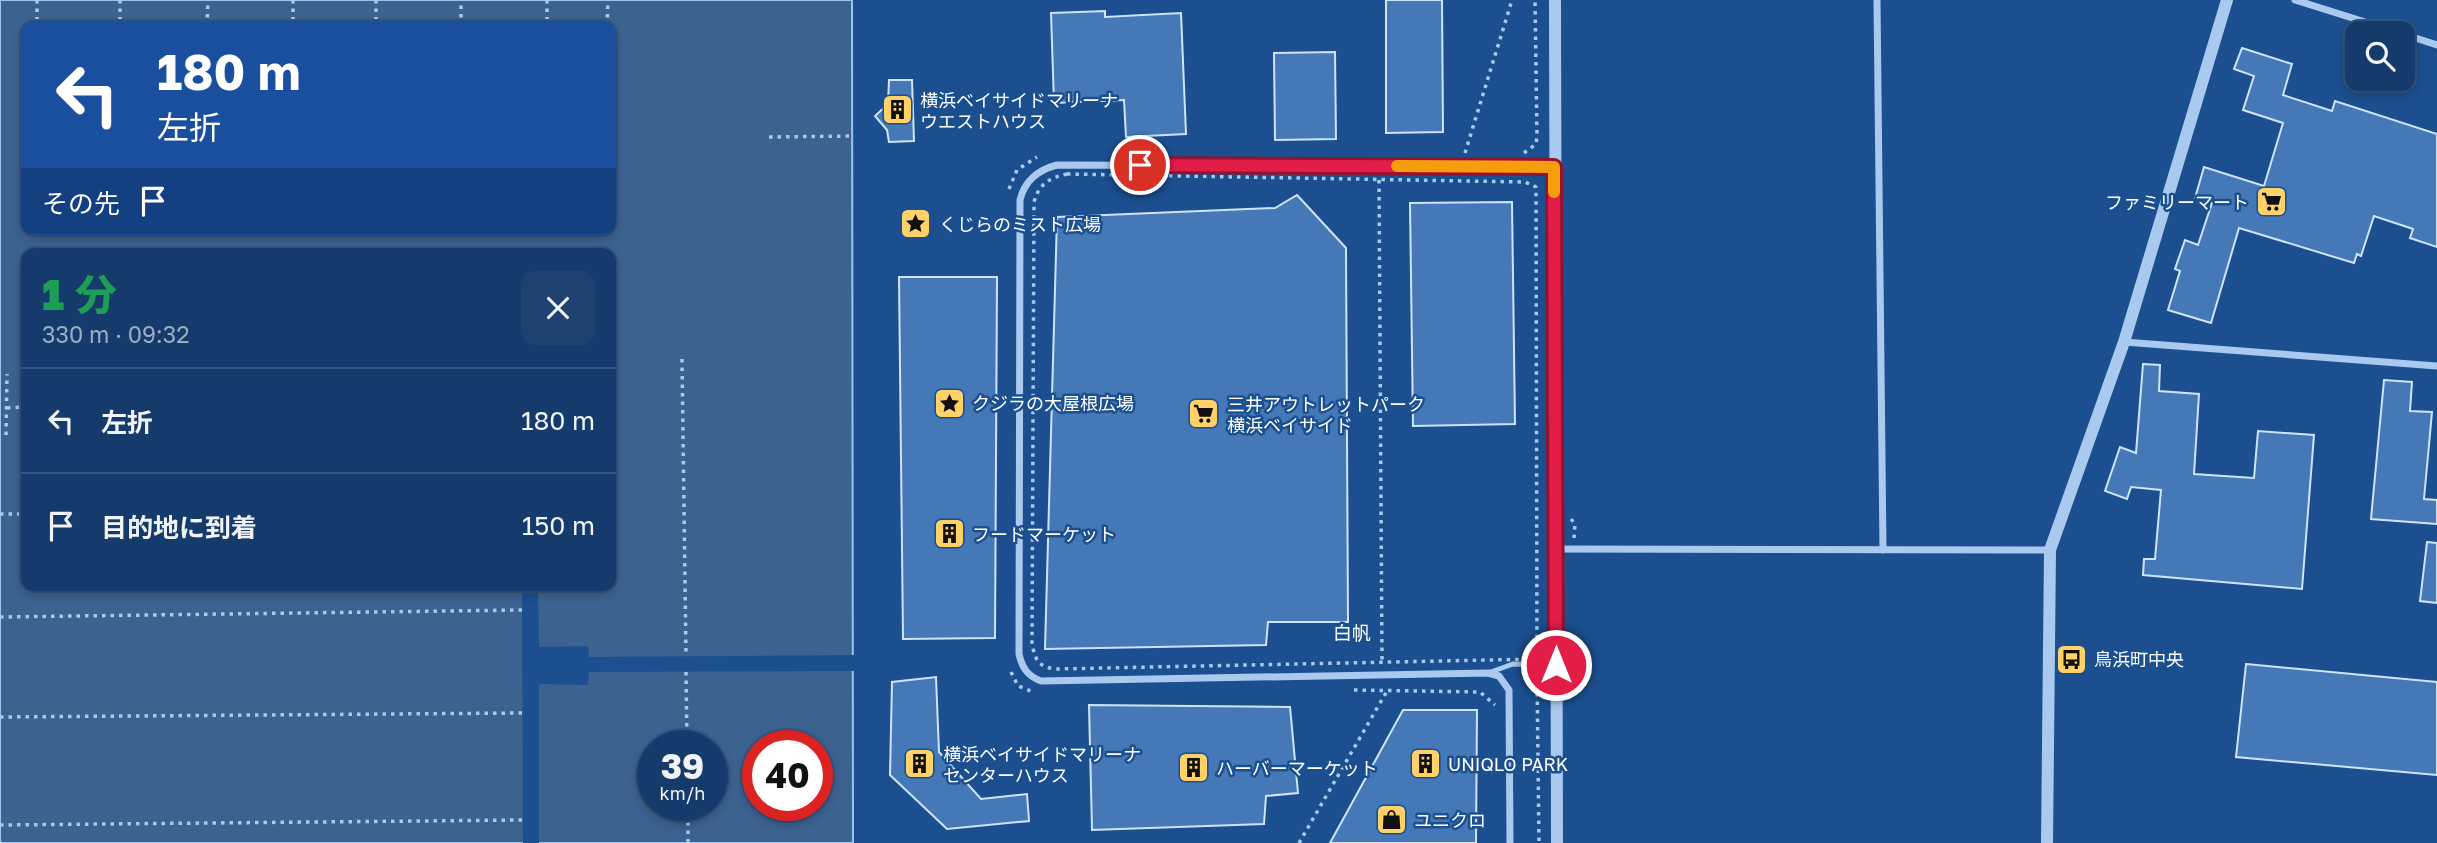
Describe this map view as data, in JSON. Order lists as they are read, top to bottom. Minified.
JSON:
{"districts":["白帆"],"places":{"building":["横浜ベイサイドマリーナ ウエストハウス","フードマーケット","横浜ベイサイドマリーナ センターハウス","UNIQLO PARK","ハーバーマーケット"],"supermarket":["ファミリーマート","三井アウトレットパーク 横浜ベイサイド"],"place":["くじらのミスト広場","クジラの大屋根広場"],"bus stop":["鳥浜町中央"],"shop":["ユニクロ"]},"page":{"turn":["180 m","左折"],"then":"その先","heading":["1 分","330 m · 09:32"],"list":[{"name":"左折","value":"180 m"},{"name":"目的地に到着","value":"150 m"}],"speed":"39 km/h","limit":"40"}}
